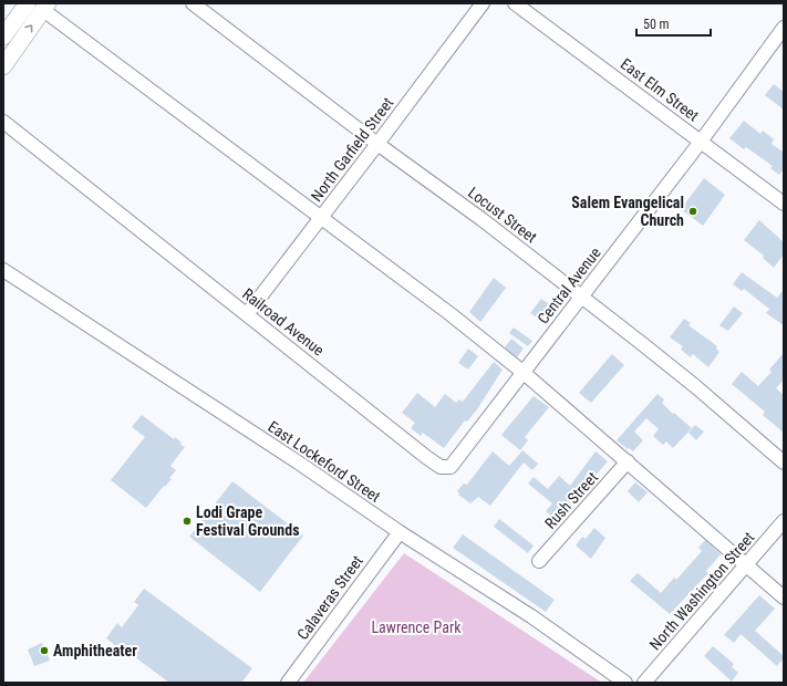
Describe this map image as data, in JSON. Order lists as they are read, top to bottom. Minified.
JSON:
{"streets":{"street":["East Elm Street","North Garfield Street","Locust Street","Central Avenue","Railroad Avenue","East Lockeford Street","Rush Street","North Washington Street","Calaveras Street"]},"crossings":[["East Elm Street","Central Avenue"],["North Garfield Street","Locust Street"],["North Garfield Street","Railroad Avenue"],["Locust Street","Central Avenue"],["Central Avenue","Railroad Avenue"],["East Lockeford Street","Calaveras Street"]],"parks":["Lawrence Park"],"places":["Salem Evangelical Church","Lodi Grape Festival Grounds","Amphitheater"],"scale_bar":"50 m"}
